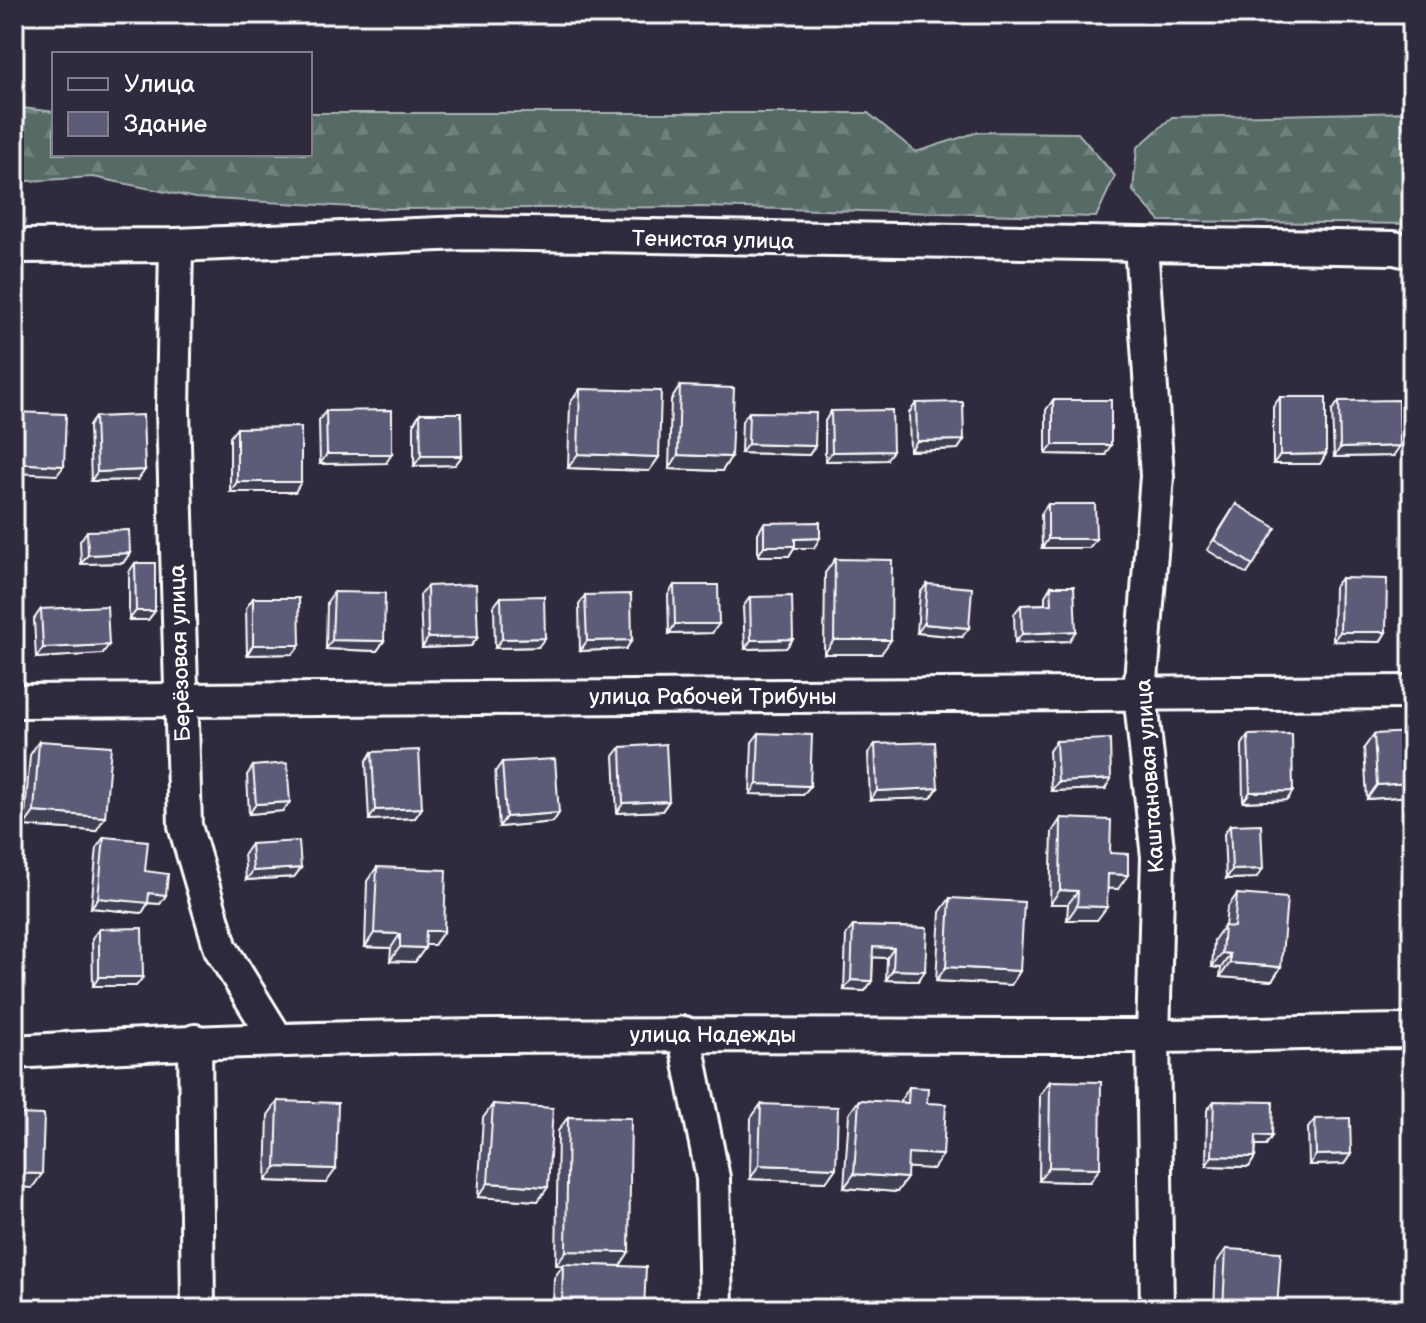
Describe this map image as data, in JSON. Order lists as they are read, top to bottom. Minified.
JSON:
{"streets":{"street":["Тенистая улица","Берёзовая улица","улица Рабочей Трибуны","Каштановая улица","улица Надежды"]},"crossings":[["Тенистая улица","Берёзовая улица"],["Тенистая улица","Каштановая улица"],["Берёзовая улица","улица Рабочей Трибуны"],["Берёзовая улица","улица Надежды"],["улица Рабочей Трибуны","Каштановая улица"],["Каштановая улица","улица Надежды"]],"legend":["Улица","Здание"]}
